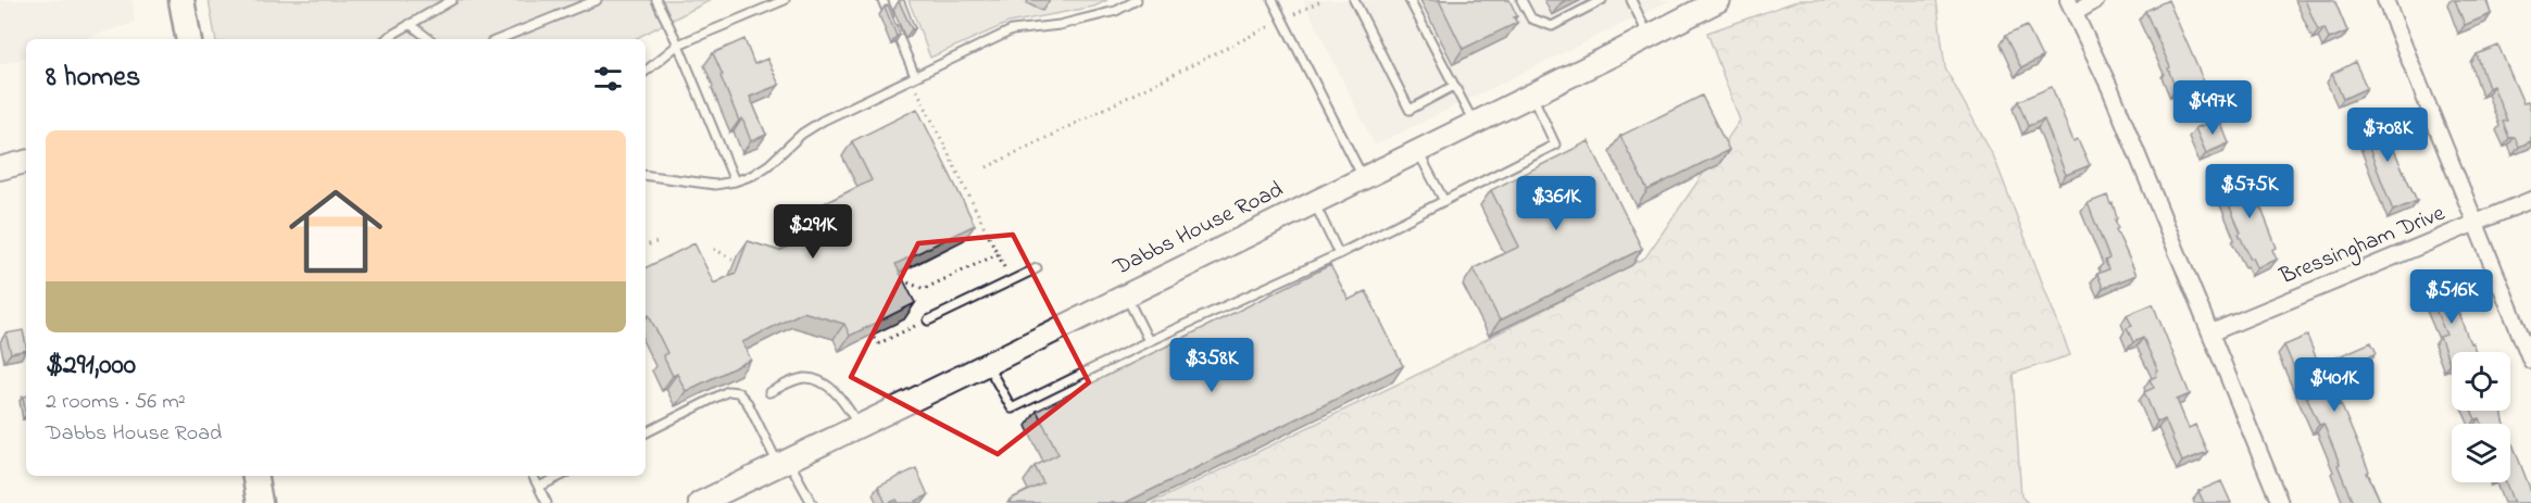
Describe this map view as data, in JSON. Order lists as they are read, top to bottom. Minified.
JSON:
{"streets":{"street":["Dabbs House Road","Bressingham Drive"]},"page":{"heading":"8 homes","price":["$497K","$708K","$575K","$361K","$291K","$516K","$358K","$401K"],"list":[{"name":"$291,000","note":"2 rooms · 56 m² · Dabbs House Road"}]}}
